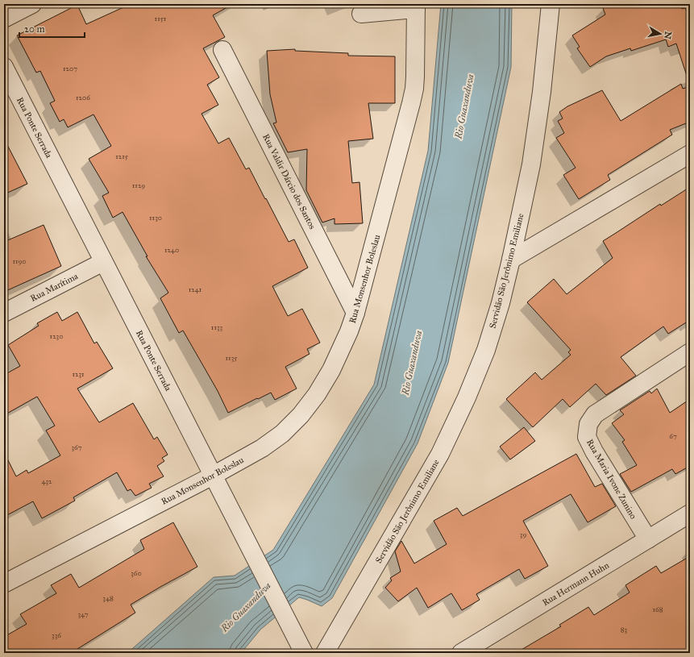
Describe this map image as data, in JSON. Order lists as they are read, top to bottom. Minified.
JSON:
{"streets":{"street":["Rua Ponte Serrada","Rua Valdir Dárcio dos Santos","Servidão São Jerônimo Emiliane","Rua Monsenhor Boleslau","Rua Marítima","Rua Maria Ivone Zunino","Rua Hermann Huhn"]},"crossings":[["Rua Ponte Serrada","Rua Monsenhor Boleslau"],["Rua Ponte Serrada","Rua Marítima"],["Rua Valdir Dárcio dos Santos","Rua Monsenhor Boleslau"],["Rua Maria Ivone Zunino","Rua Hermann Huhn"]],"water":["Rio Guaxanduva"],"house_numbers":["1151","1207","1206","1215","1129","1130","1240","1190","1241","1133","1230","1135","1231","67","367","432","39","360","348","168","347","83","336"],"scale_bar":"20 m","north":"right"}
